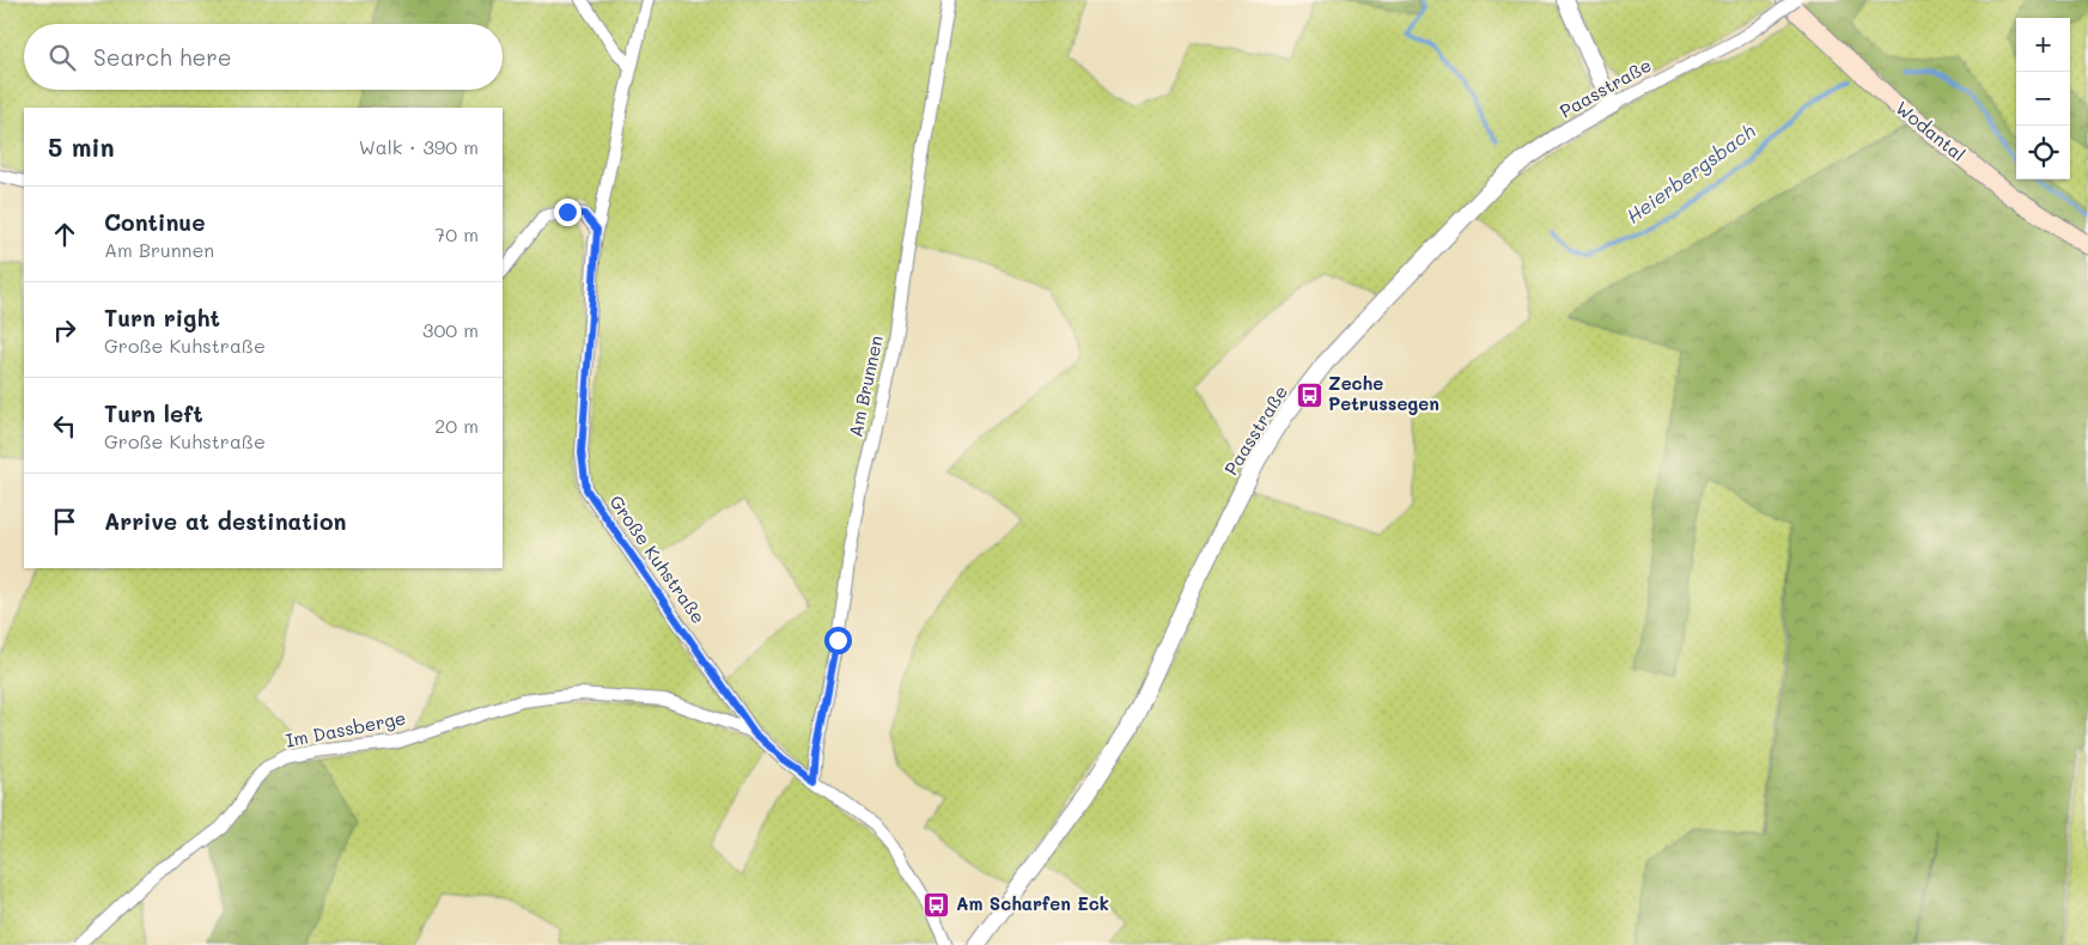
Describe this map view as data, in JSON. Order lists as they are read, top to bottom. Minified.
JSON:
{"streets":{"main road":["Wodantal"],"street":["Paasstraße","Am Brunnen","Große Kuhstraße","Im Dassberge"]},"crossings":[["Am Brunnen","Große Kuhstraße"],["Große Kuhstraße","Im Dassberge"]],"water":["Heierbergsbach"],"places":{"bus stop":["Zeche Petrussegen","Am Scharfen Eck"]},"page":{"map_buttons":["+","−"],"search":"Search here","heading":["5 min","Walk · 390 m"],"list":[["Continue","Am Brunnen","70 m"],["Turn right","Große Kuhstraße","300 m"],["Turn left","Große Kuhstraße","20 m"],"Arrive at destination"]}}
